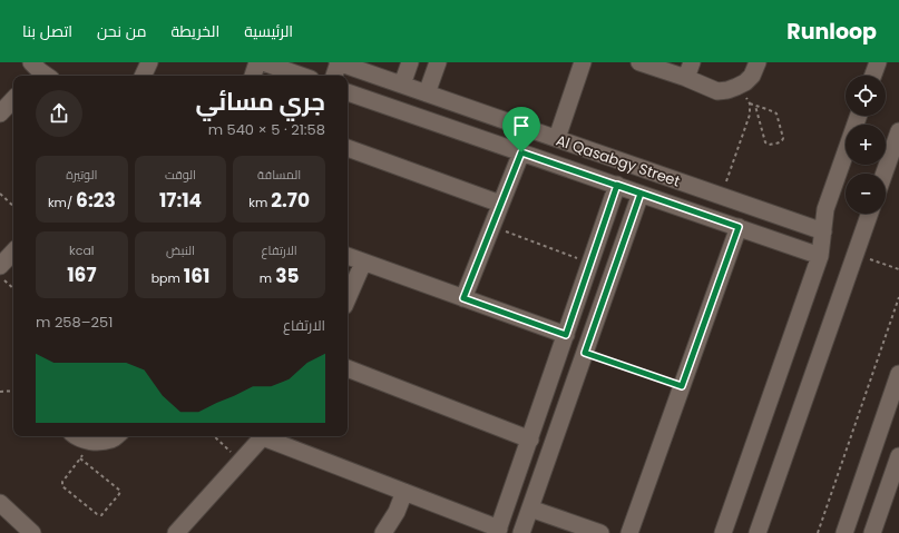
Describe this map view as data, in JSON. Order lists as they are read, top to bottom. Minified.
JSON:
{"streets":{"street":["Al Qasabgy Street"]},"page":{"header":"Runloop","nav":["الرئيسية","الخريطة","من نحن","اتصل بنا"],"map_buttons":["+","−"],"heading":["جري مسائي","21:58 · 5 × 540 m"],"stats":[["المسافة","2.70 km"],["الوقت","17:14"],["الوتيرة","6:23 /km"],["الارتفاع","35 m"],["النبض","161 bpm"],["kcal","167"]],"chart":["الارتفاع","251–258 m"]}}
